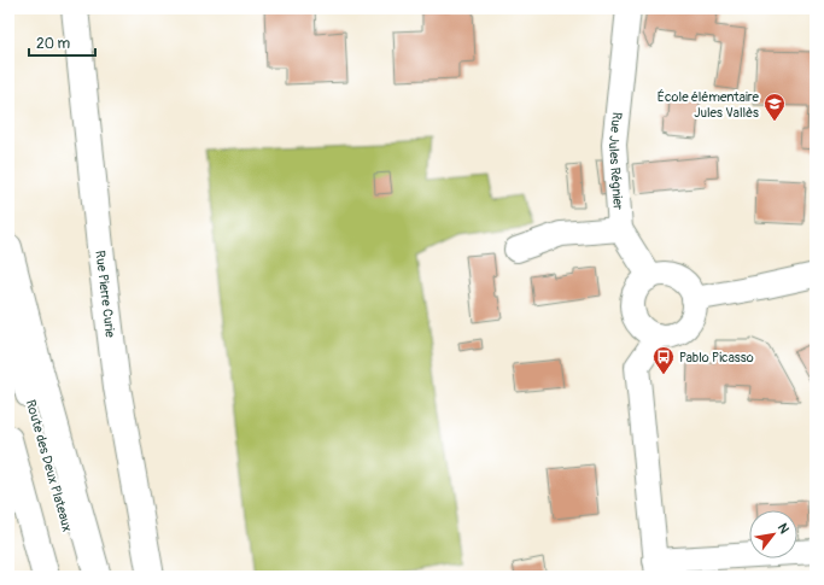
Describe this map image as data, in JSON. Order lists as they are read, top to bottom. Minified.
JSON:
{"streets":{"main road":["Rue Pierre Curie","Route des Deux Plateaux"],"street":["Rue Jules Régnier"]},"places":{"school or university":["École élémentaire Jules Vallès"],"bus stop":["Pablo Picasso"]},"scale_bar":"20 m","north":"top right"}
